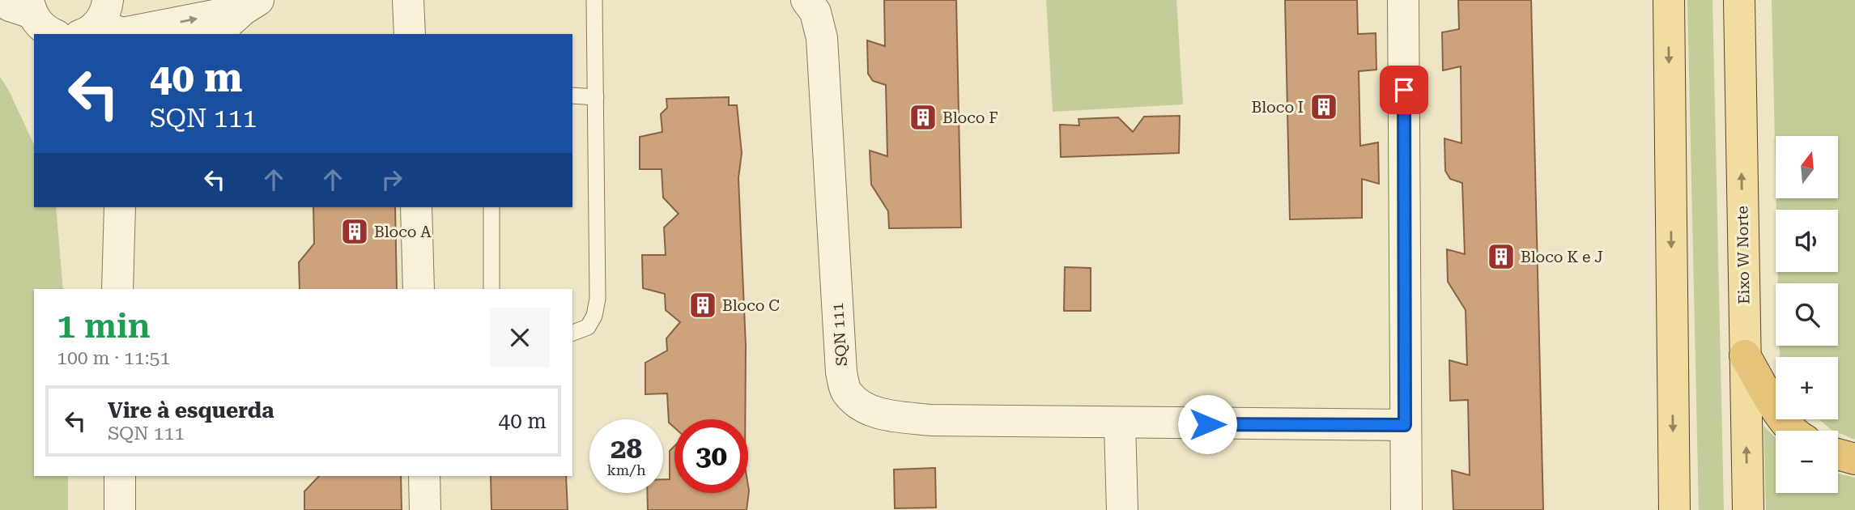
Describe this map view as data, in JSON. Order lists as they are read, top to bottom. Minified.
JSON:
{"streets":{"main road":["Eixo W Norte"],"street":["SQN 111"]},"places":{"building":["Bloco I","Bloco F","Bloco A","Bloco K e J","Bloco C"]},"north":"top","page":{"turn":["40 m","SQN 111"],"map_buttons":["+","−"],"heading":["1 min","100 m · 11:51"],"list":[{"name":"Vire à esquerda","note":"SQN 111","value":"40 m"}],"speed":"28 km/h","limit":"30"}}
